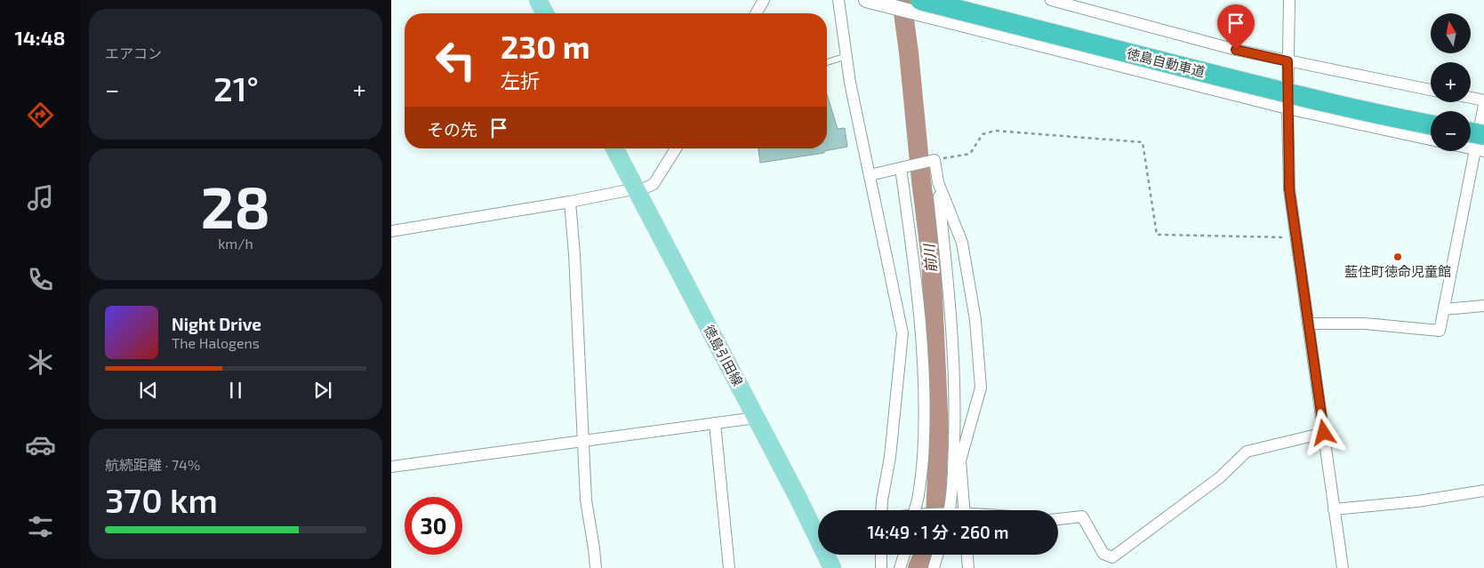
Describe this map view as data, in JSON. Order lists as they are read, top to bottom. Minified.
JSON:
{"streets":{"highway":["徳島自動車道"],"main road":["徳島引田線"]},"water":["前川"],"places":["藍住町徳命児童館"],"north":"top","page":{"tabs":"14:48","tile":["エアコン",["28","km/h"],["航続距離 · 74%","370 km"]],"map_buttons":["+","−"],"turn":["230 m","左折"],"heat":["−","21°","+"],"then":"その先","song":["Night Drive","The Halogens"],"limit":"30","trip":"14:49 · 1 分 · 260 m"}}
